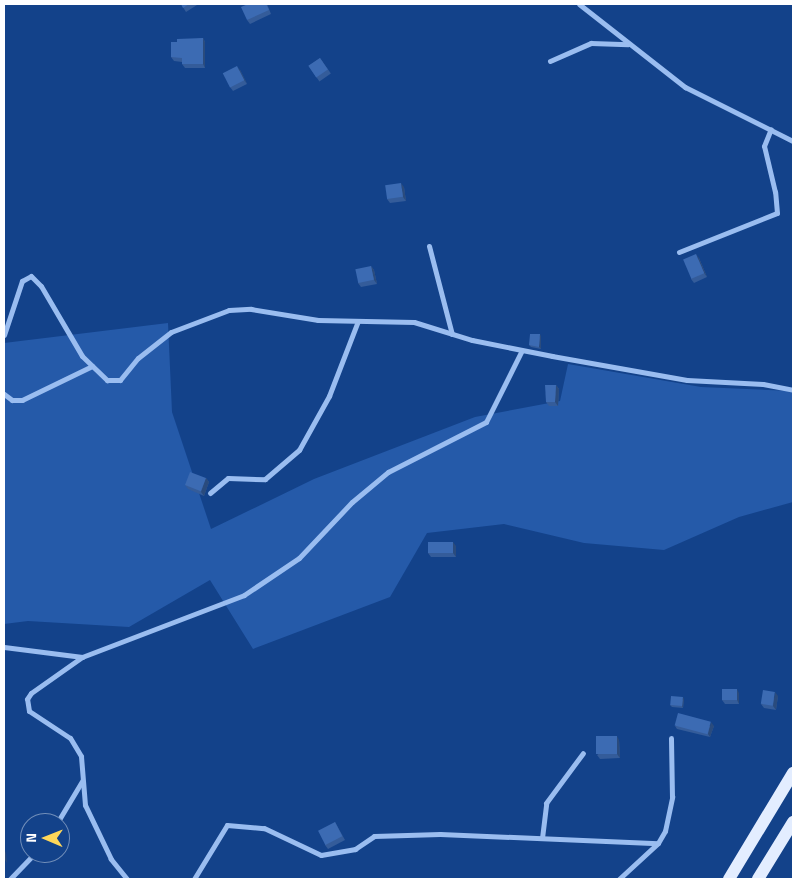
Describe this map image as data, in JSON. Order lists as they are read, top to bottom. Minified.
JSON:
{"north":"left"}
